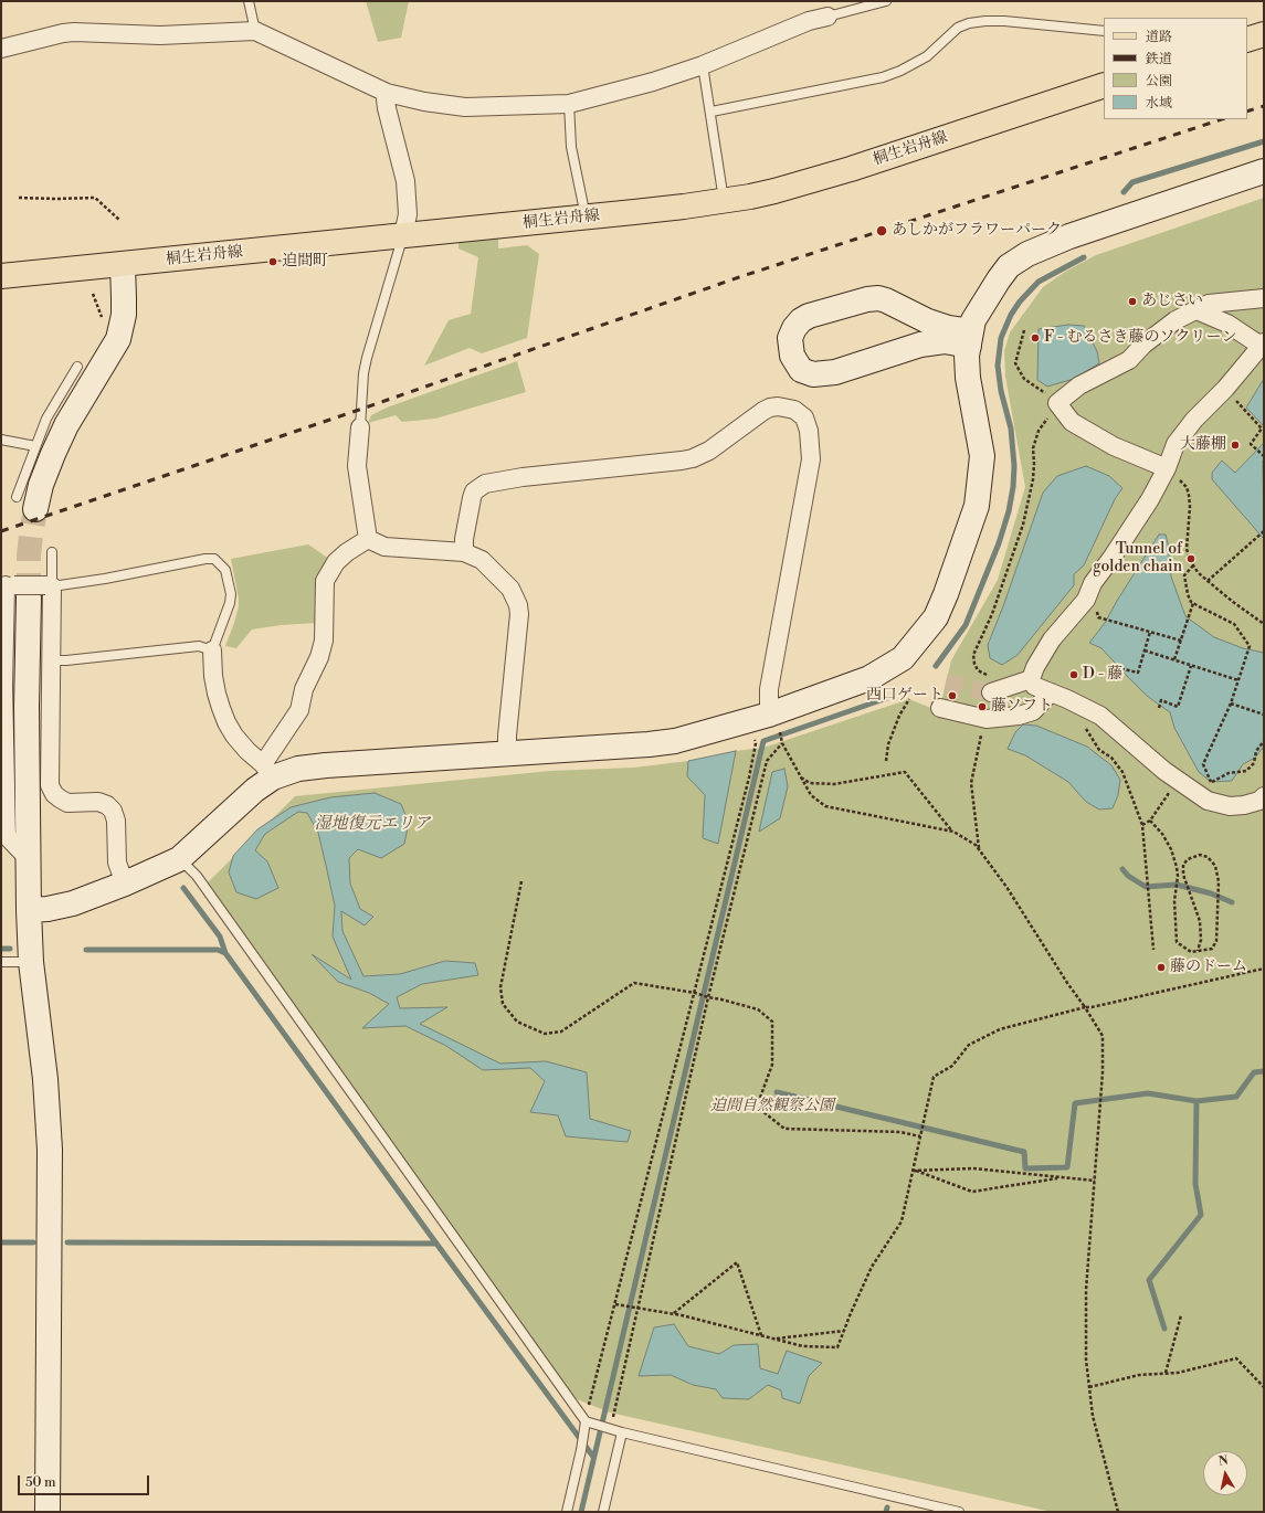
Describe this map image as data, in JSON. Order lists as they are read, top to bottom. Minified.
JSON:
{"streets":{"main road":["桐生岩舟線"]},"water":["湿地復元エリア"],"parks":["迫間自然観察公園"],"places":["あしかがフラワーパーク","迫間町","あじさい","F - むるさき藤のソクリーン","大藤棚","Tunnel of golden chain","D - 藤","西口ゲート","藤ソフト","藤のドーム"],"legend":["道路","鉄道","公園","水域"],"scale_bar":"50 m","north":"top"}
